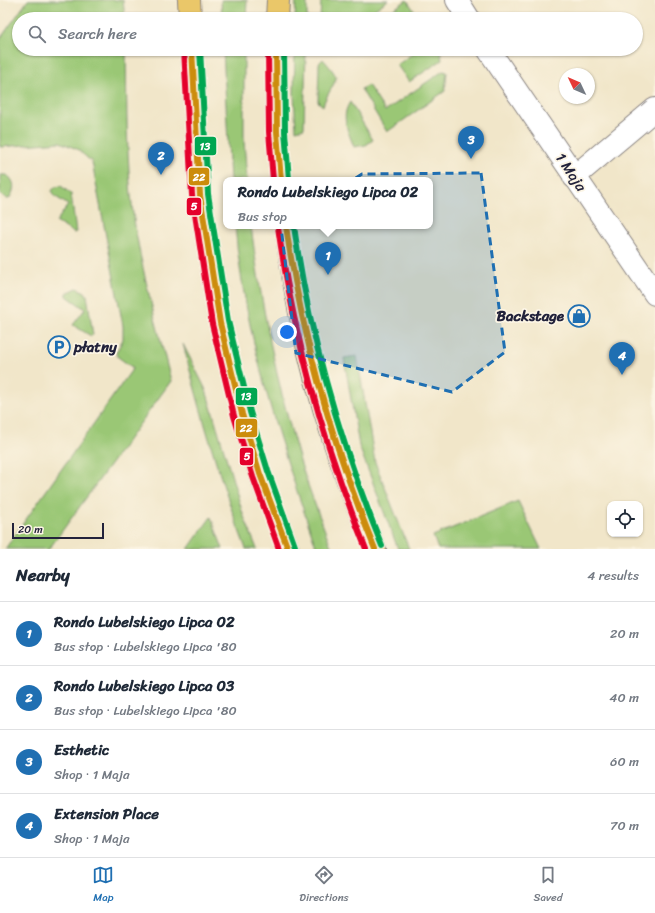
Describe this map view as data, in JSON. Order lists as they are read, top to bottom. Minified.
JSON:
{"streets":{"street":["1 Maja"]},"places":{"shop":["Backstage"],"parking":["płatny"]},"lines":["transit line 22","transit line 5","transit line 13"],"scale_bar":"20 m","north":"top left","page":{"search":"Search here","pins":["3","2","1","4"],"popup":["Rondo Lubelskiego Lipca 02","Bus stop"],"scale":"20 m","heading":["Nearby","4 results"],"list":[{"mark":"1","name":"Rondo Lubelskiego Lipca 02","note":"Bus stop · Lubelskiego Lipca '80","value":"20 m"},{"mark":"2","name":"Rondo Lubelskiego Lipca 03","note":"Bus stop · Lubelskiego Lipca '80","value":"40 m"},{"mark":"3","name":"Esthetic","note":"Shop · 1 Maja","value":"60 m"},{"mark":"4","name":"Extension Place","note":"Shop · 1 Maja","value":"70 m"}],"nav":["Map","Directions","Saved"]}}
